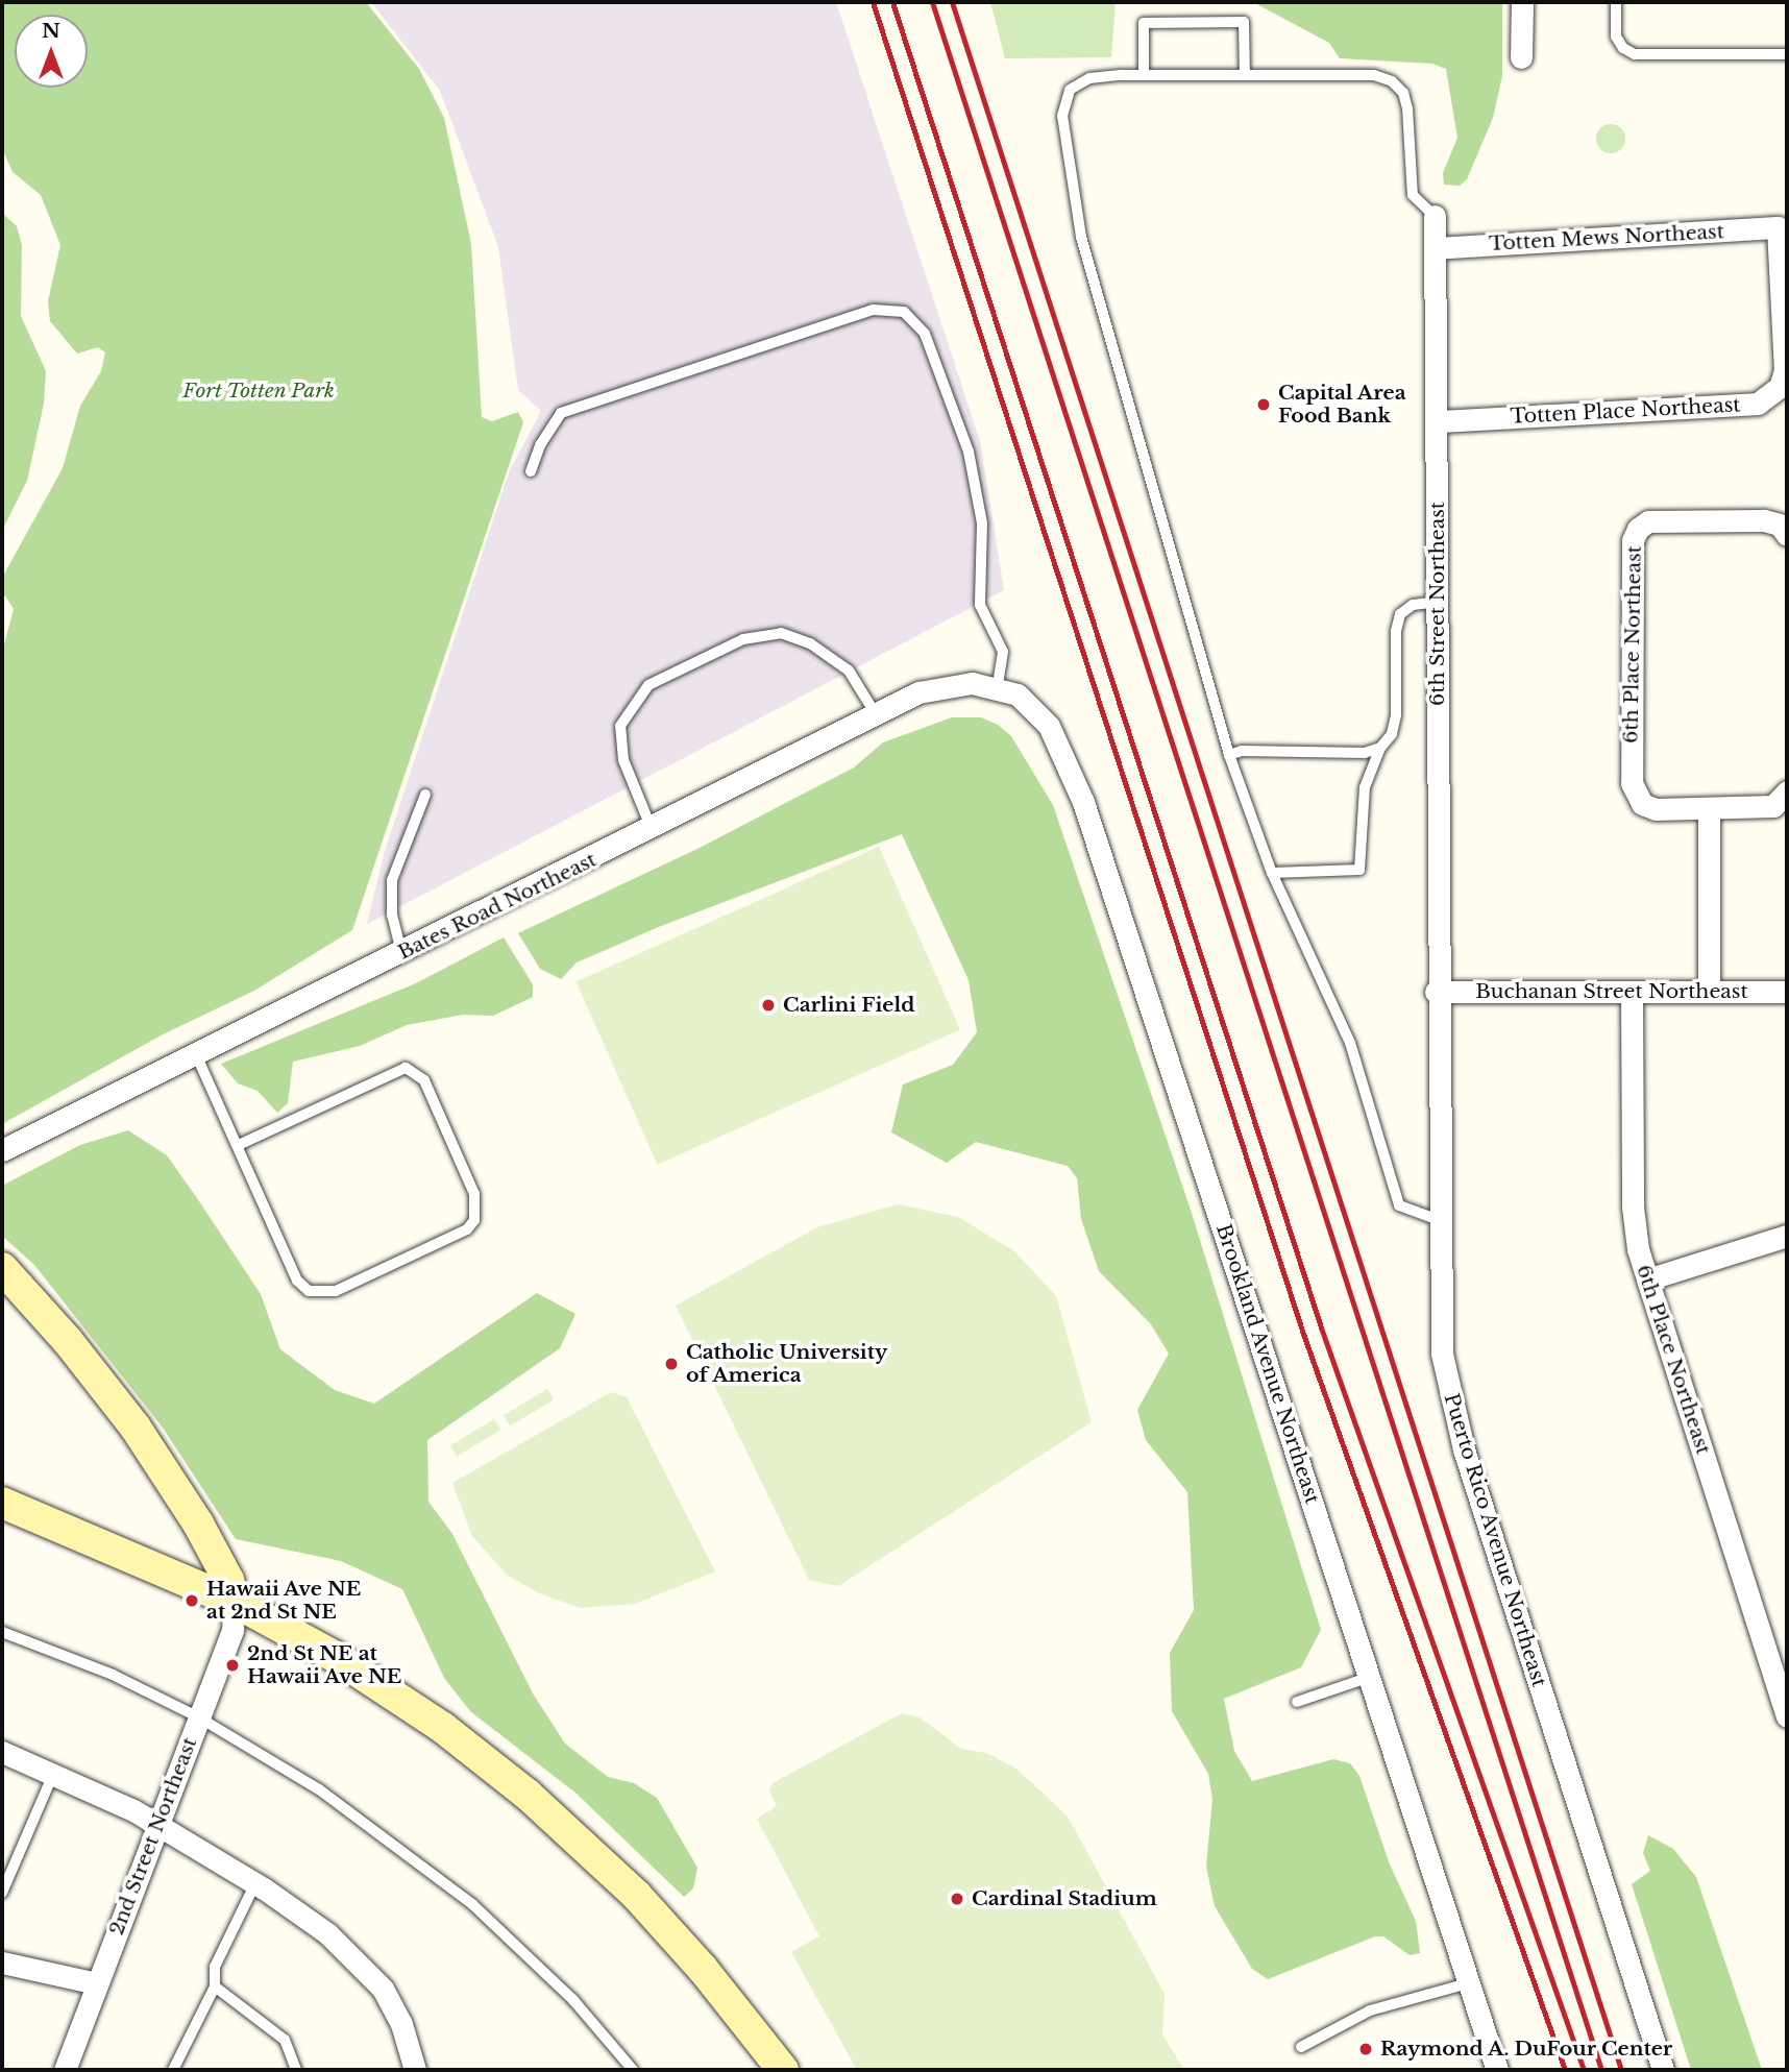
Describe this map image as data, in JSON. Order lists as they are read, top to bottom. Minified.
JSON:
{"streets":{"street":["Totten Mews Northeast","Totten Place Northeast","6th Street Northeast","6th Place Northeast","Bates Road Northeast","Buchanan Street Northeast","Brookland Avenue Northeast","Puerto Rico Avenue Northeast","2nd Street Northeast"]},"crossings":[["Totten Mews Northeast","Totten Place Northeast"],["Totten Mews Northeast","6th Street Northeast"],["Totten Place Northeast","6th Street Northeast"],["6th Street Northeast","Buchanan Street Northeast"],["6th Street Northeast","Puerto Rico Avenue Northeast"],["6th Place Northeast","Buchanan Street Northeast"],["Bates Road Northeast","Brookland Avenue Northeast"],["Buchanan Street Northeast","Puerto Rico Avenue Northeast"]],"parks":["Fort Totten Park"],"places":["Capital Area Food Bank","Carlini Field","Catholic University of America","Hawaii Ave NE at 2nd St NE","2nd St NE at Hawaii Ave NE","Cardinal Stadium","Raymond A. DuFour Center"],"north":"top"}
